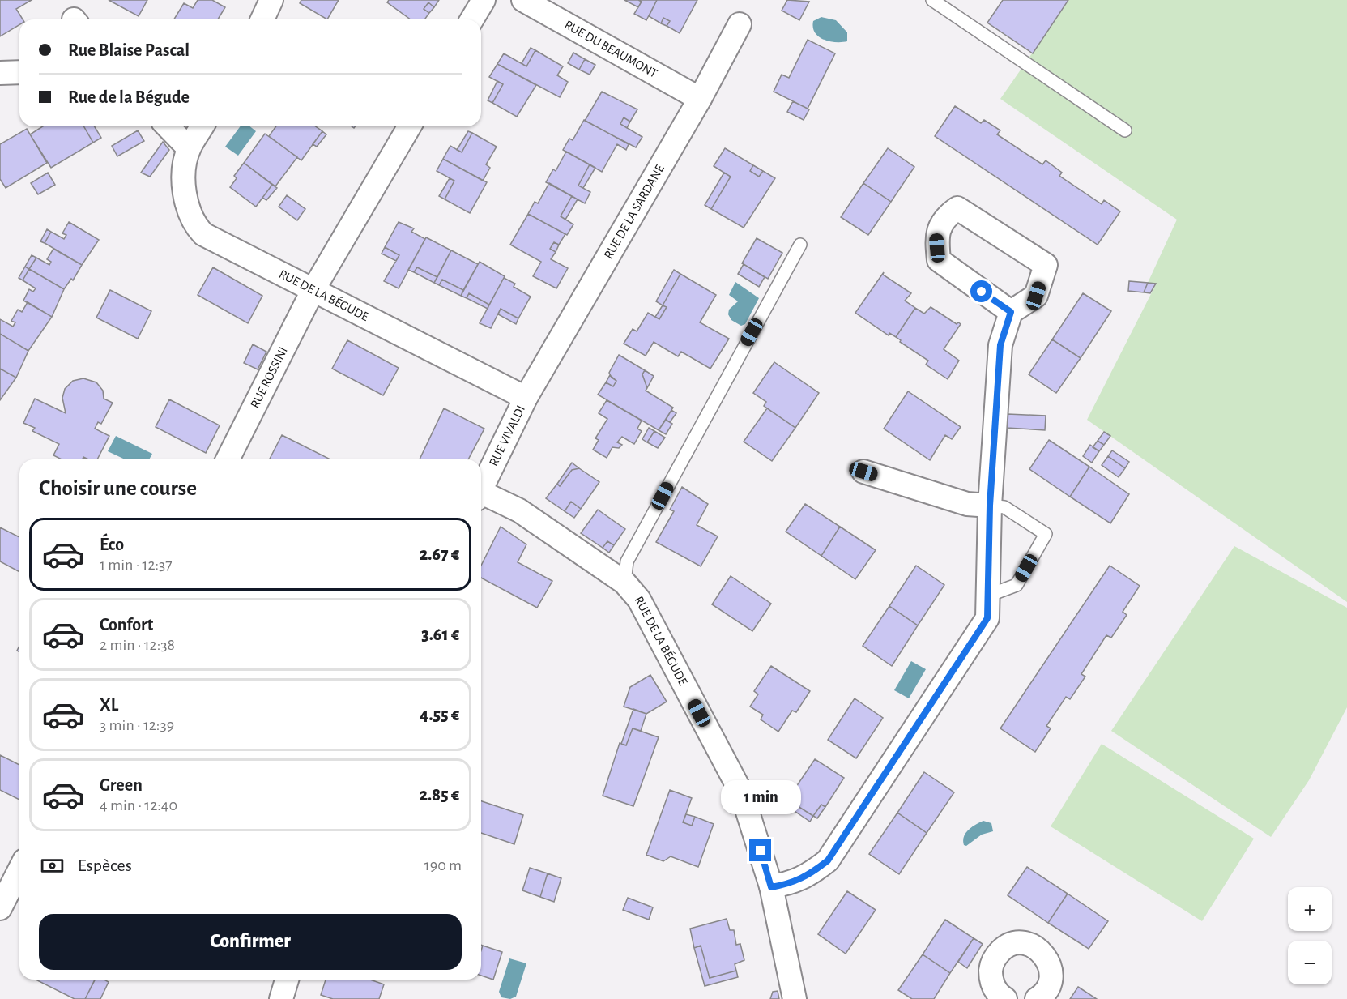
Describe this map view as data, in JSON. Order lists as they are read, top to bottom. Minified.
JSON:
{"streets":{"street":["RUE DU BEAUMONT","RUE DE LA SARDANE","RUE DE LA BÉGUDE","RUE ROSSINI","RUE VIVALDI"]},"crossings":[["RUE DU BEAUMONT","RUE DE LA SARDANE"],["RUE DE LA SARDANE","RUE DE LA BÉGUDE"],["RUE DE LA SARDANE","RUE VIVALDI"],["RUE DE LA BÉGUDE","RUE ROSSINI"],["RUE DE LA BÉGUDE","RUE VIVALDI"]],"page":{"banner":["Rue Blaise Pascal","Rue de la Bégude"],"heading":"Choisir une course","list":[{"name":"Éco","note":"1 min · 12:37","value":"2.67 €"},{"name":"Confort","note":"2 min · 12:38","value":"3.61 €"},{"name":"XL","note":"3 min · 12:39","value":"4.55 €"},{"name":"Green","note":"4 min · 12:40","value":"2.85 €"}],"bubble":"1 min","pay":["Espèces","190 m"],"map_buttons":["+","−"],"buttons":"Confirmer"}}
